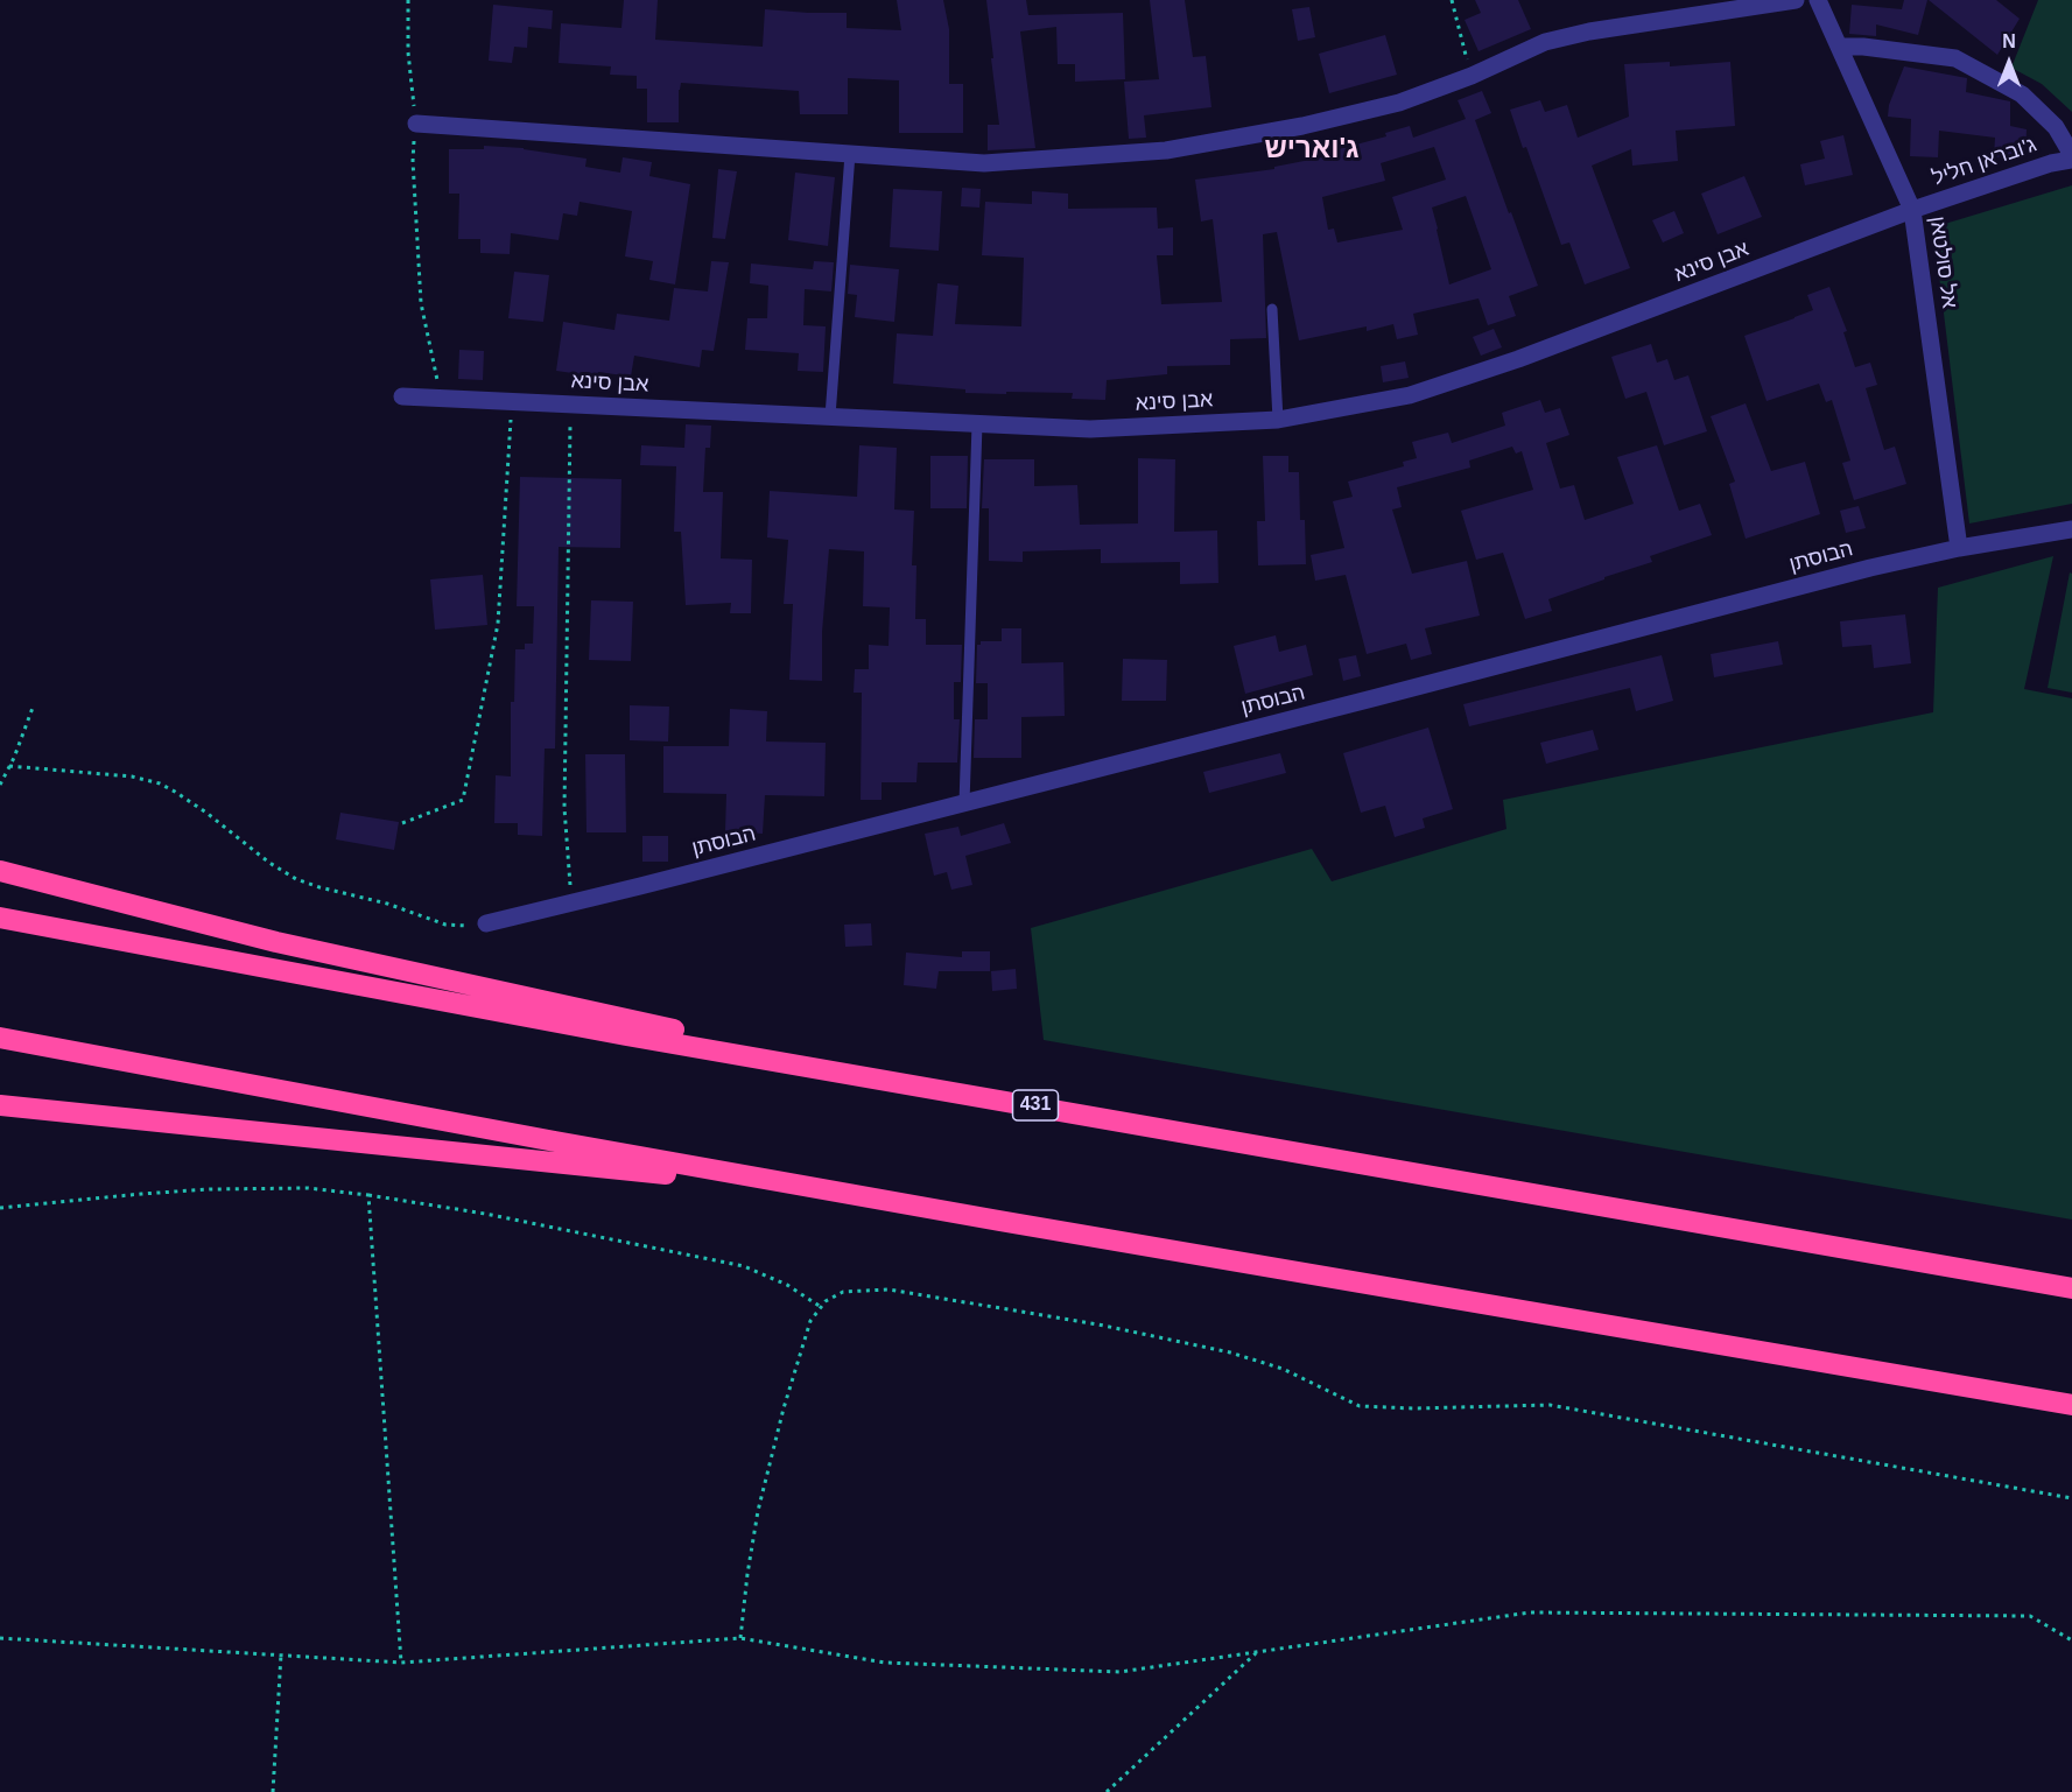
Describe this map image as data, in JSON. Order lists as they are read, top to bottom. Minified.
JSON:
{"streets":{"highway":["431"],"street":["ג'ובראן חליל","אבן סינא","אל סולטאן","הבוסתן"]},"crossings":[["ג'ובראן חליל","אבן סינא"],["ג'ובראן חליל","אל סולטאן"],["אבן סינא","אל סולטאן"],["אל סולטאן","הבוסתן"]],"districts":["ג'ואריש"],"north":"top"}
